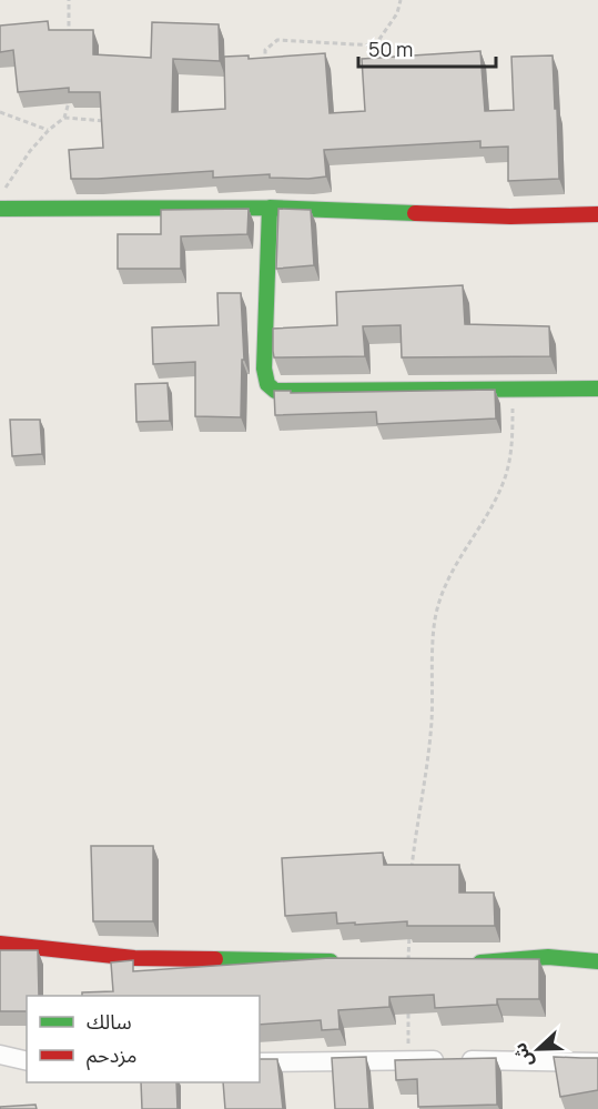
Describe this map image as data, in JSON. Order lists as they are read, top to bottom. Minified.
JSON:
{"legend":["سالك","مزدحم"],"scale_bar":"50 m","north":"left"}
